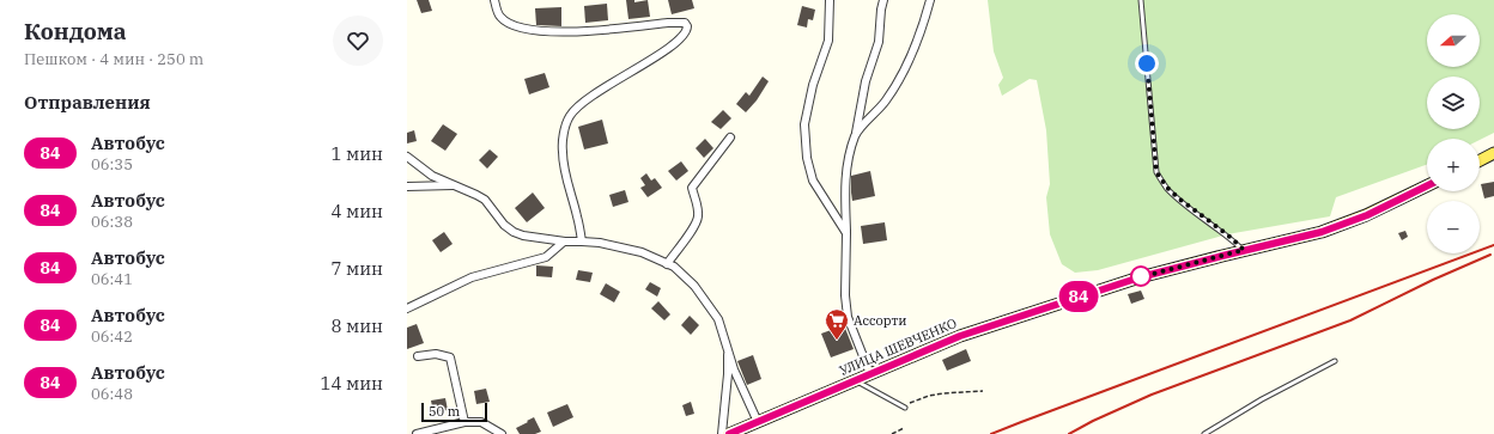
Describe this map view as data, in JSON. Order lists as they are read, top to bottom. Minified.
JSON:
{"streets":{"main road":["УЛИЦА ШЕВЧЕНКО"]},"places":{"supermarket":["Ассорти"]},"lines":["bus line 84"],"scale_bar":"50 m","north":"left","page":{"heading":[["Кондома","Пешком · 4 мин · 250 m"],"Отправления"],"on_map":"84","map_buttons":["+","−"],"list":[{"mark":"84","name":"Автобус","note":"06:35","value":"1 мин"},{"mark":"84","name":"Автобус","note":"06:38","value":"4 мин"},{"mark":"84","name":"Автобус","note":"06:41","value":"7 мин"},{"mark":"84","name":"Автобус","note":"06:42","value":"8 мин"},{"mark":"84","name":"Автобус","note":"06:48","value":"14 мин"}],"scale":"50 m"}}
